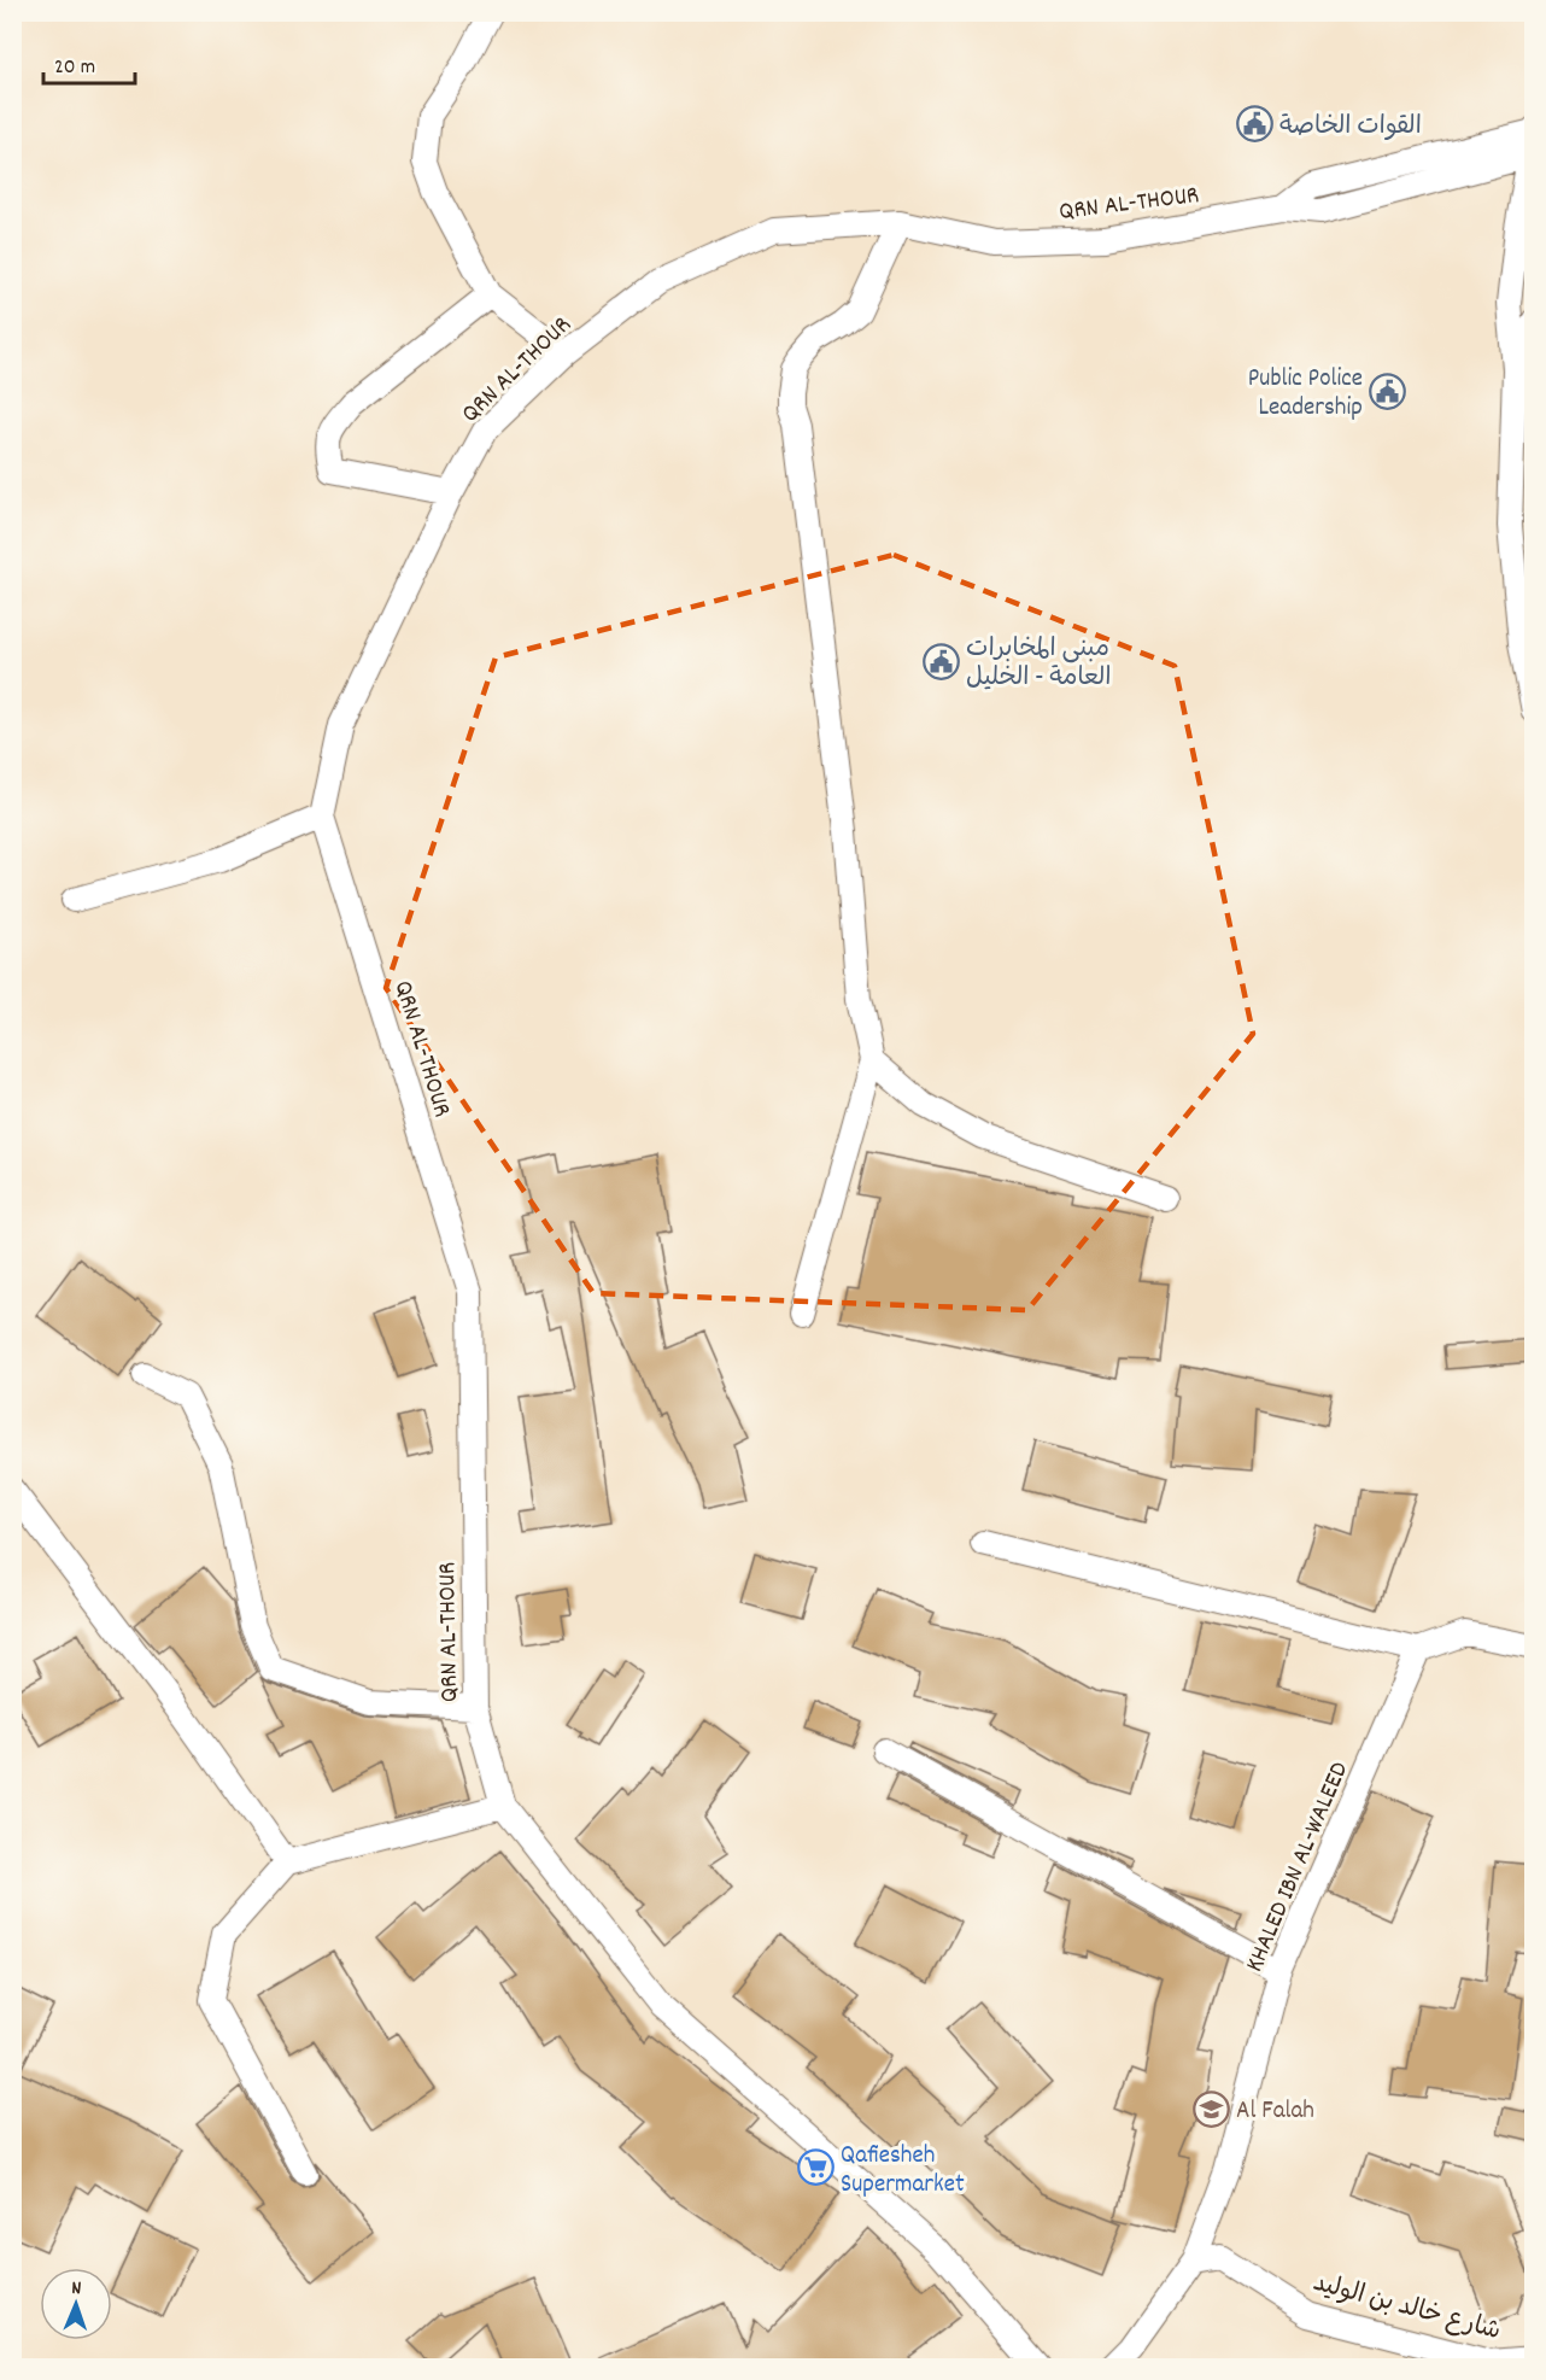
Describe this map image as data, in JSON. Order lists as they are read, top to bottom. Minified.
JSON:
{"streets":{"street":["QRN AL-THOUR","KHALED IBN AL-WALEED","شارع خالد بن الوليد"]},"crossings":[["KHALED IBN AL-WALEED","شارع خالد بن الوليد"]],"places":{"public building":["القوات الخاصة","Public Police Leadership","مبنى المخابرات العامة - الخليل"],"school or university":["Al Falah"],"supermarket":["Qafiesheh Supermarket"]},"scale_bar":"20 m","north":"top"}
